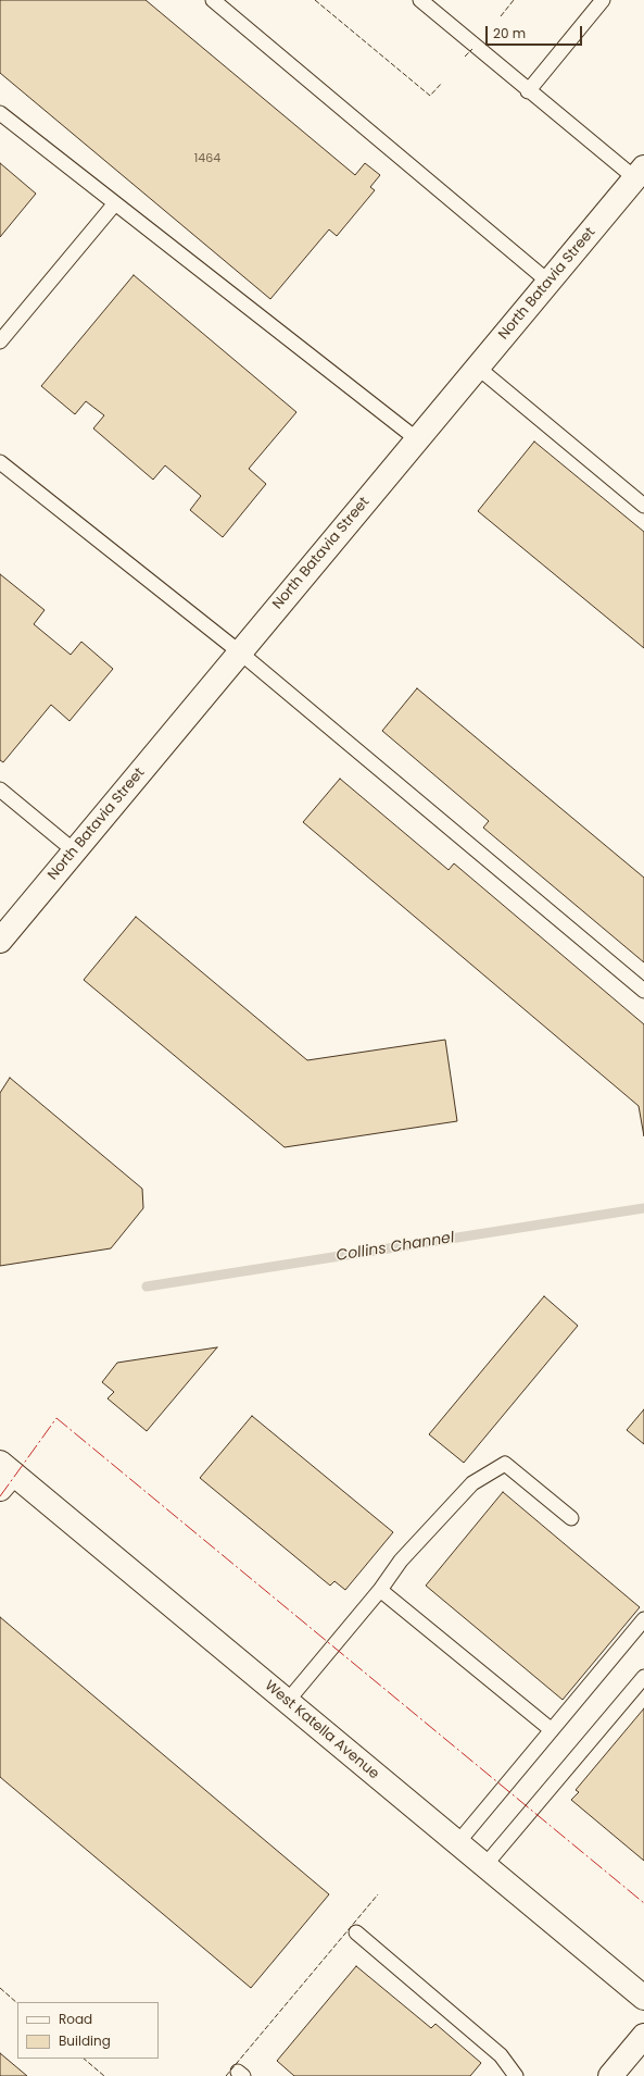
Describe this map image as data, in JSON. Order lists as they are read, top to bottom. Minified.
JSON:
{"streets":{"street":["North Batavia Street","West Katella Avenue"]},"water":["Collins Channel"],"house_numbers":["1464"],"legend":["Road","Building"],"scale_bar":"20 m"}
